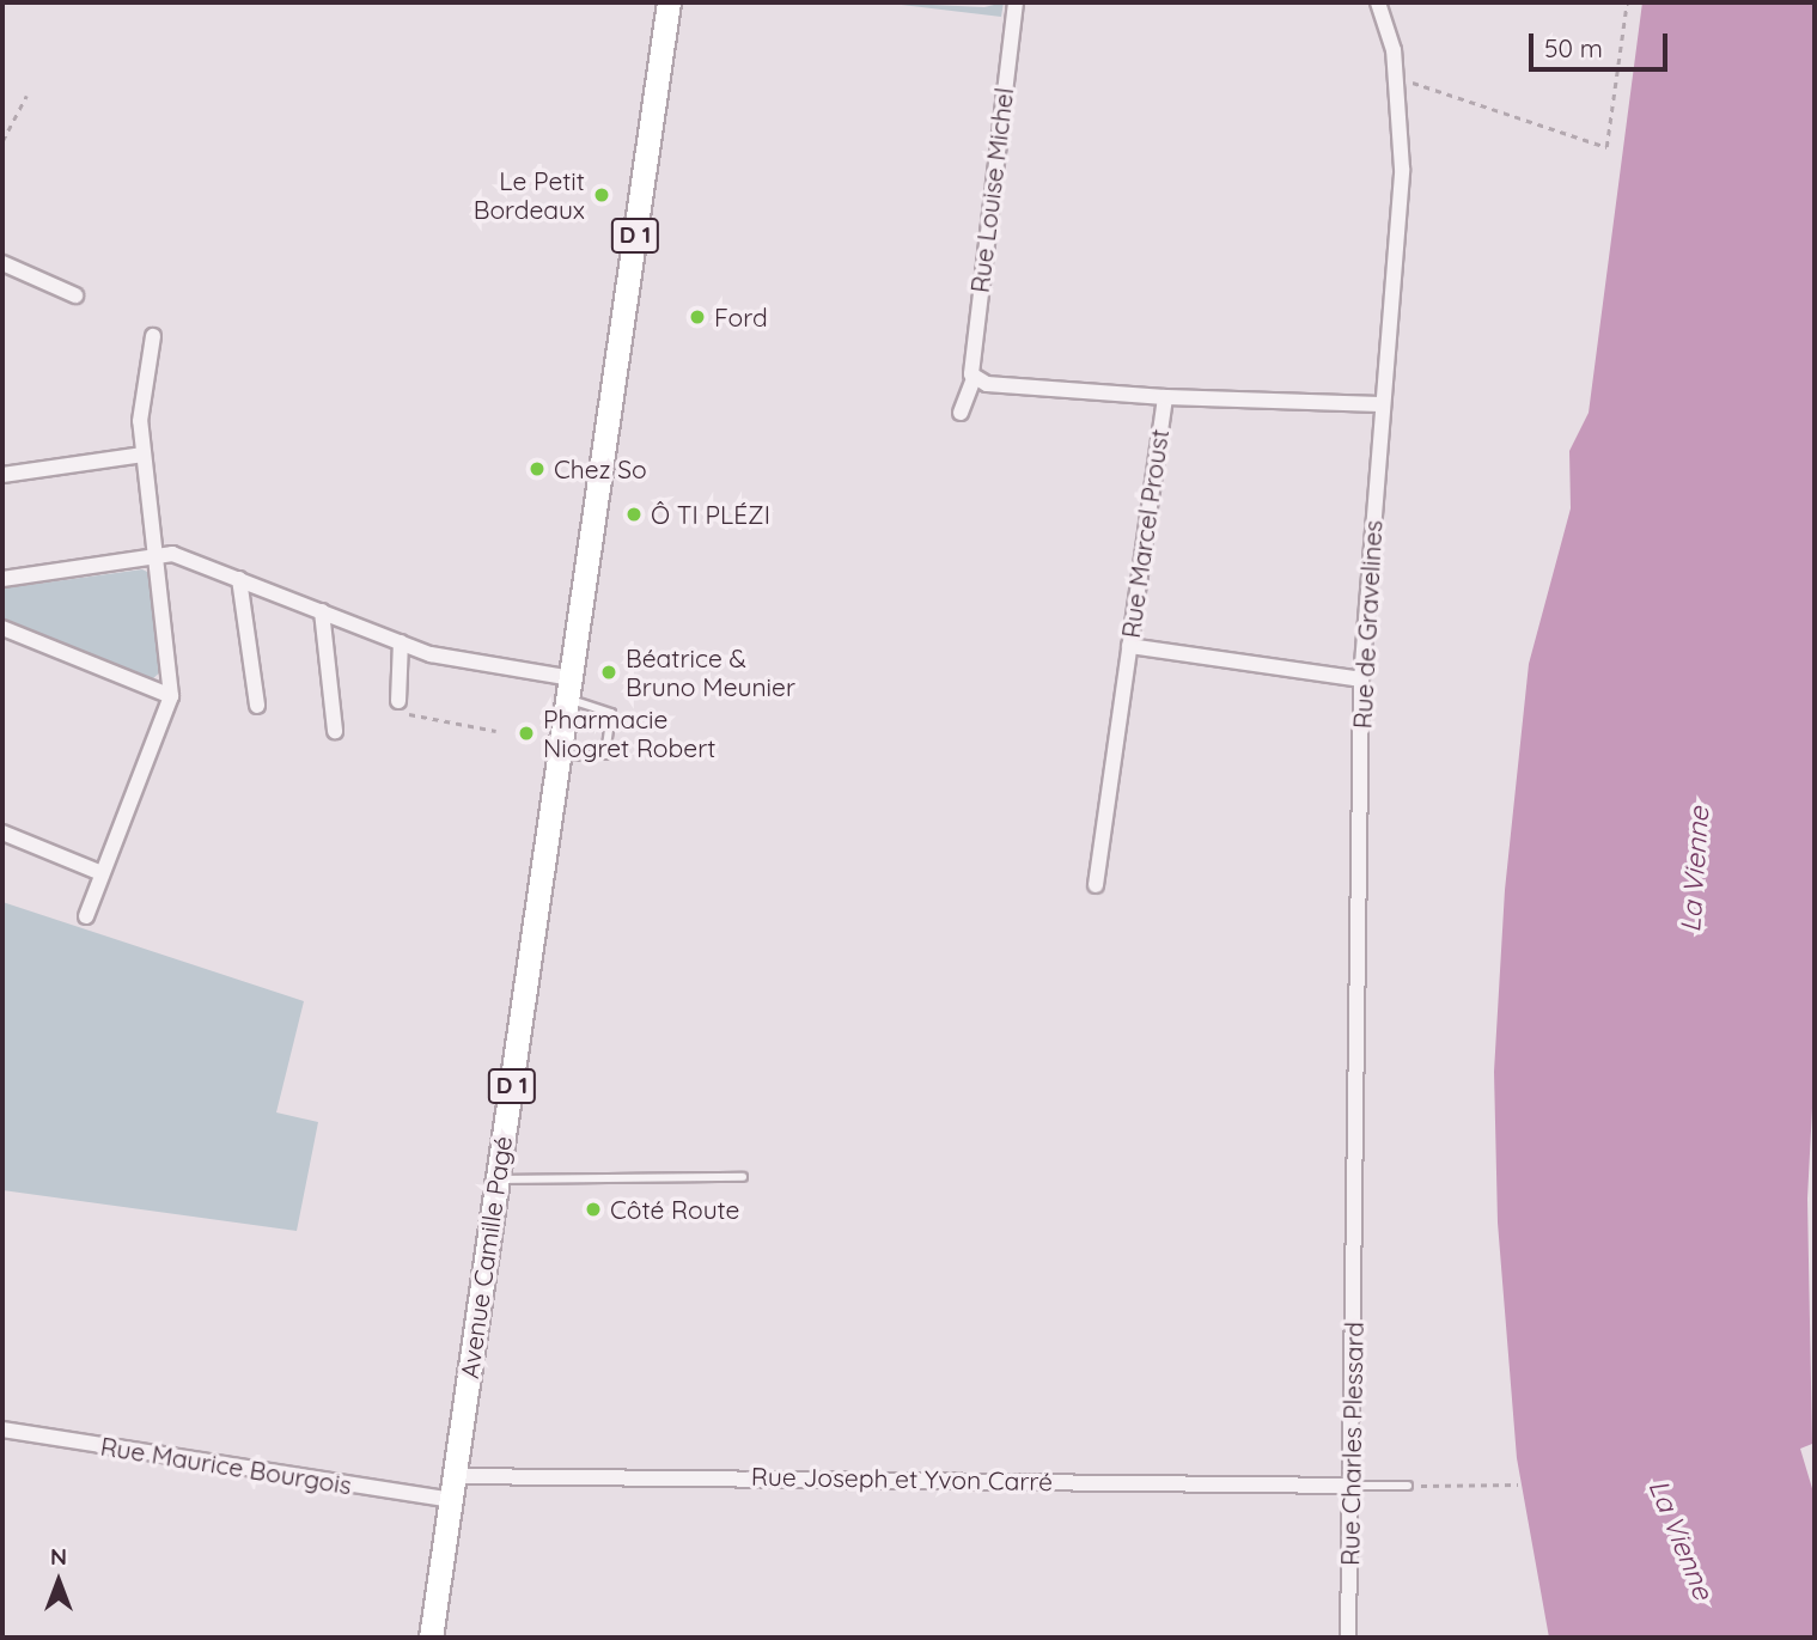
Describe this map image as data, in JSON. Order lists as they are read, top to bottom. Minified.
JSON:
{"streets":{"main road":["D 1","Avenue Camille Pagé"],"street":["Rue Louise Michel","Rue Marcel Proust","Rue de Gravelines","Rue Charles Plessard","Rue Maurice Bourgois","Rue Joseph et Yvon Carré"]},"crossings":[["D 1","Avenue Camille Pagé"],["Rue Marcel Proust","Rue de Gravelines"],["Rue de Gravelines","Rue Charles Plessard"],["Avenue Camille Pagé","Rue Maurice Bourgois"],["Avenue Camille Pagé","Rue Joseph et Yvon Carré"],["Rue Charles Plessard","Rue Joseph et Yvon Carré"]],"water":["La Vienne"],"places":["Le Petit Bordeaux","Ford","Chez So","Ô TI PLÉZI","Béatrice & Bruno Meunier","Pharmacie Niogret Robert","Côté Route"],"scale_bar":"50 m","north":"top"}
